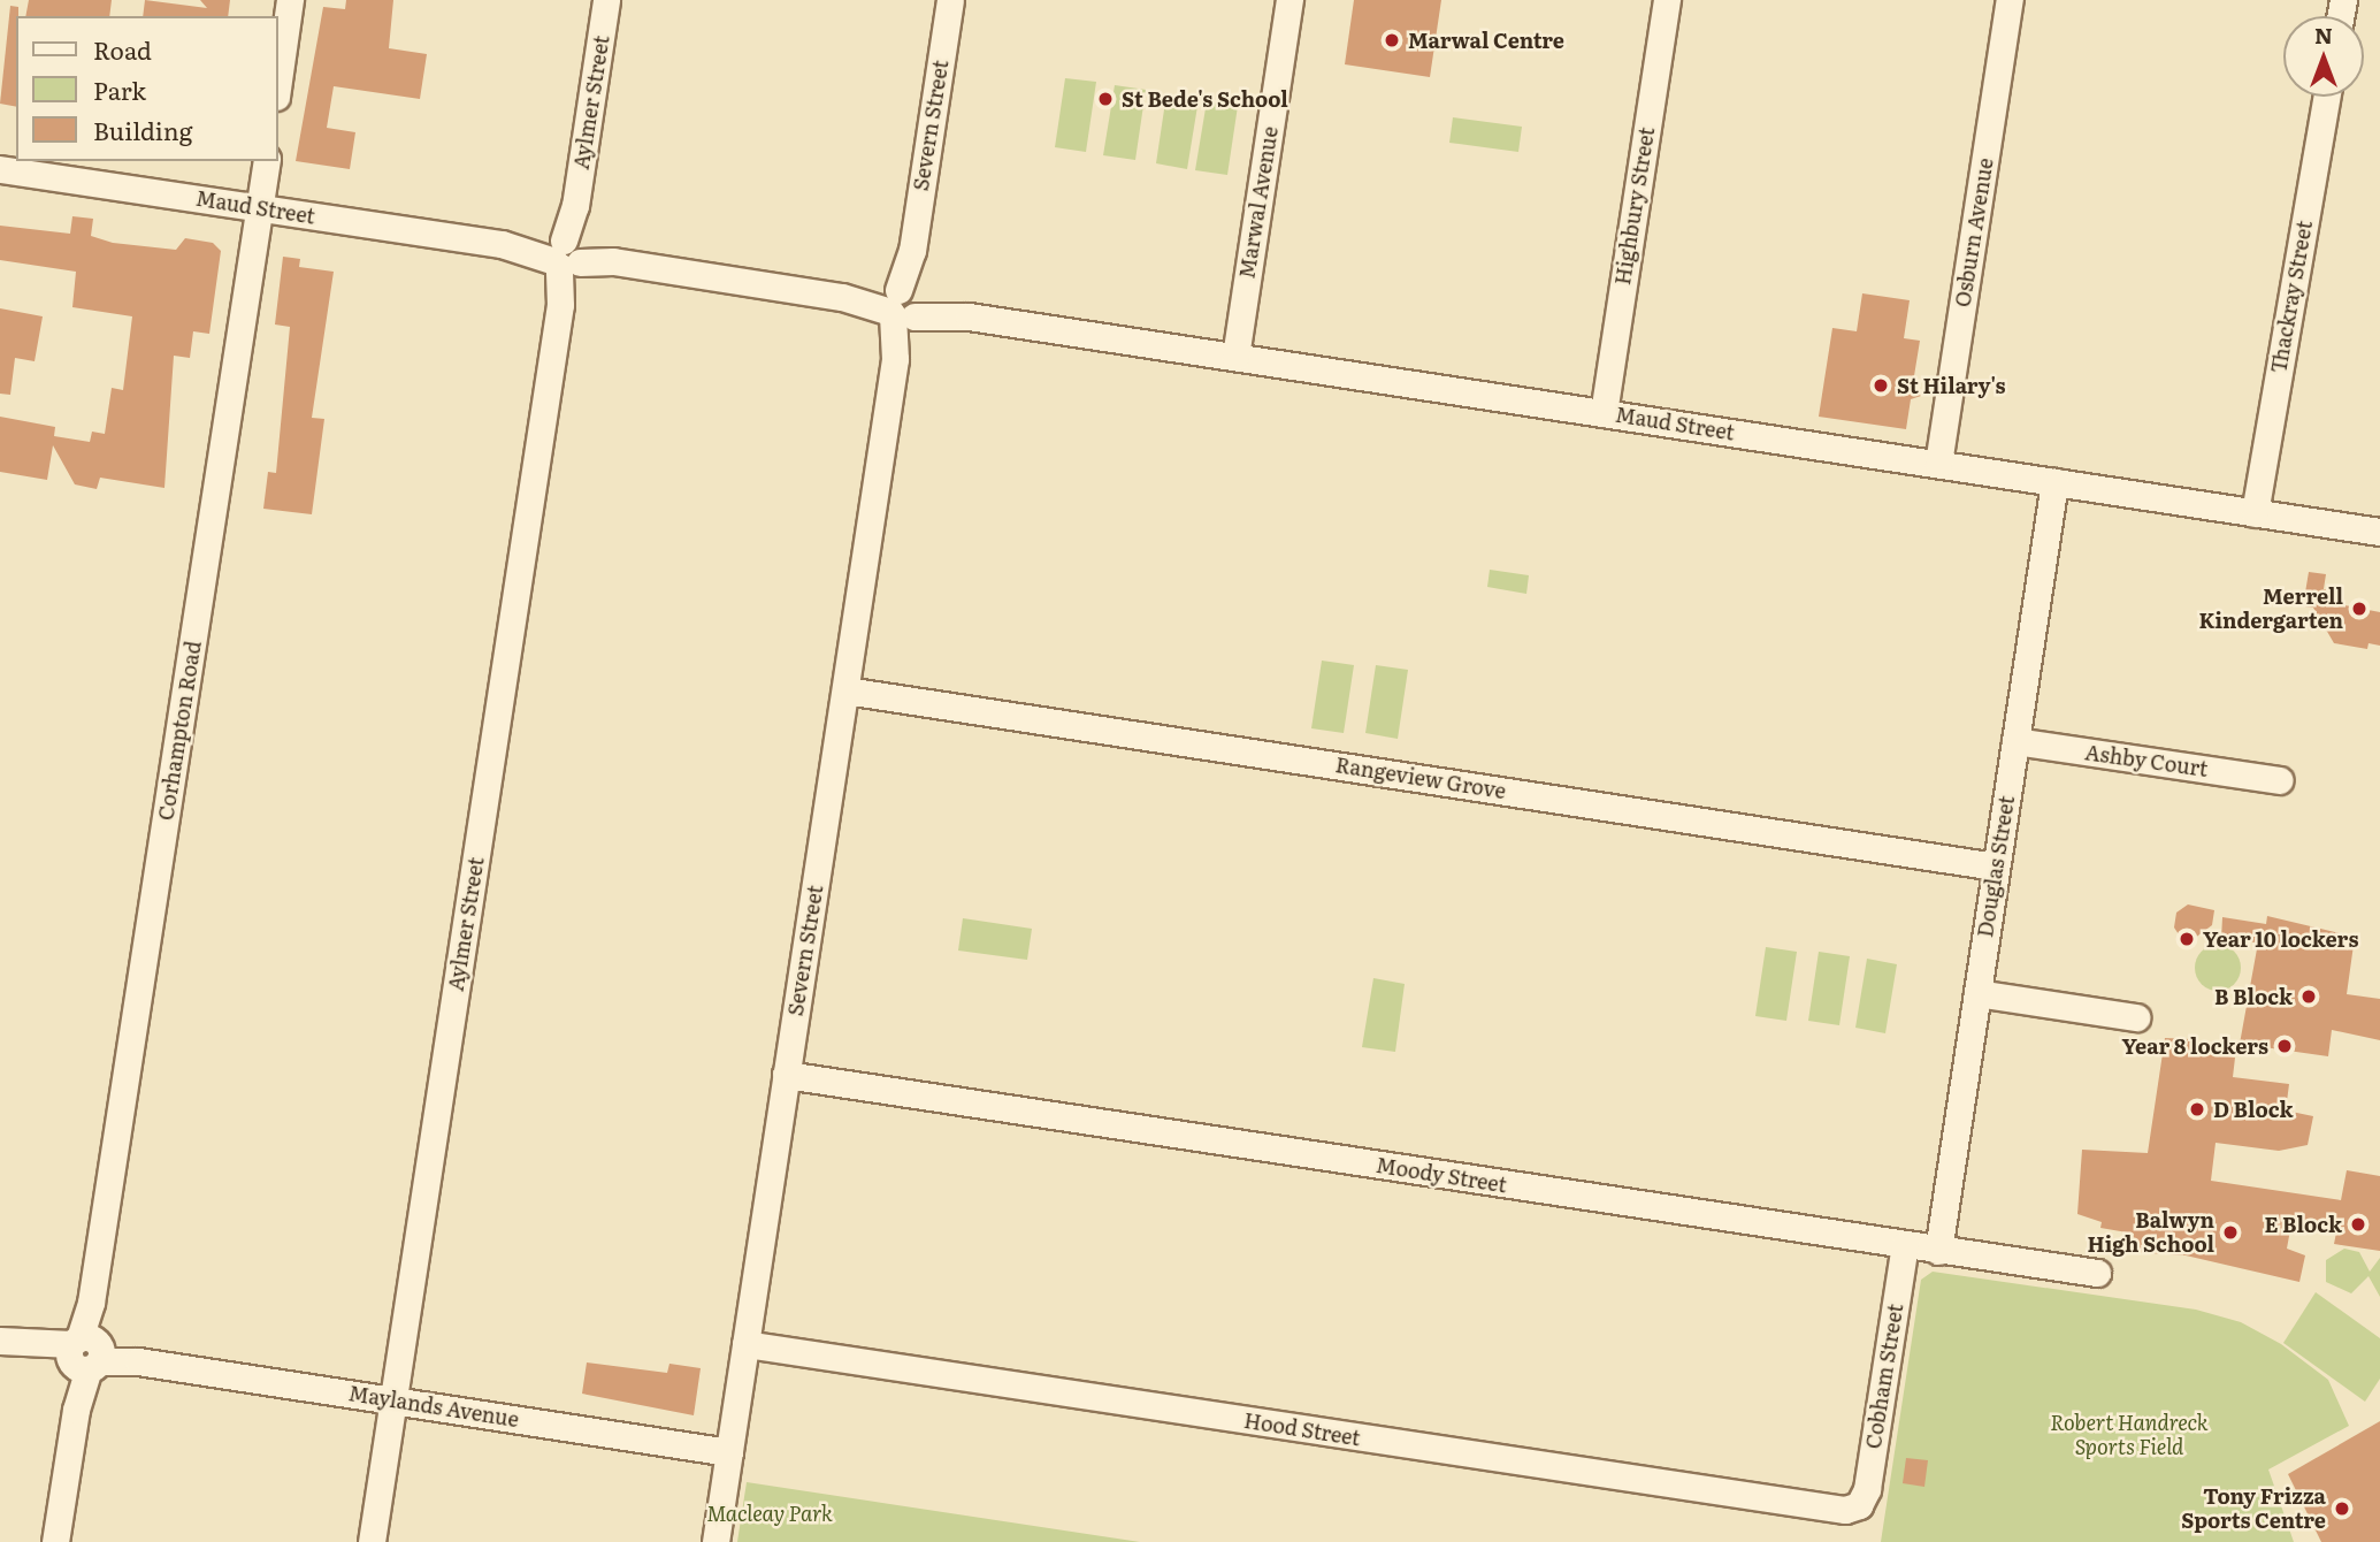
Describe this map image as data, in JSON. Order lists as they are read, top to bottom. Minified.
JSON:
{"streets":{"street":["Aylmer Street","Severn Street","Marwal Avenue","Highbury Street","Maud Street","Osburn Avenue","Thackray Street","Corhampton Road","Ashby Court","Rangeview Grove","Douglas Street","Moody Street","Cobham Street","Maylands Avenue","Hood Street"]},"crossings":[["Aylmer Street","Maud Street"],["Aylmer Street","Maylands Avenue"],["Severn Street","Maud Street"],["Severn Street","Rangeview Grove"],["Severn Street","Moody Street"],["Severn Street","Maylands Avenue"],["Severn Street","Hood Street"],["Marwal Avenue","Maud Street"],["Highbury Street","Maud Street"],["Maud Street","Osburn Avenue"],["Maud Street","Thackray Street"],["Maud Street","Corhampton Road"],["Maud Street","Douglas Street"],["Corhampton Road","Maylands Avenue"],["Ashby Court","Douglas Street"],["Rangeview Grove","Douglas Street"],["Douglas Street","Moody Street"],["Moody Street","Cobham Street"],["Cobham Street","Hood Street"]],"parks":["Robert Handreck Sports Field","Macleay Park"],"places":["Marwal Centre","St Bede's School","St Hilary's","Merrell Kindergarten","Year 10 lockers","B Block","Year 8 lockers","D Block","E Block","Balwyn High School","Tony Frizza Sports Centre"],"legend":["Road","Park","Building"],"north":"top"}
